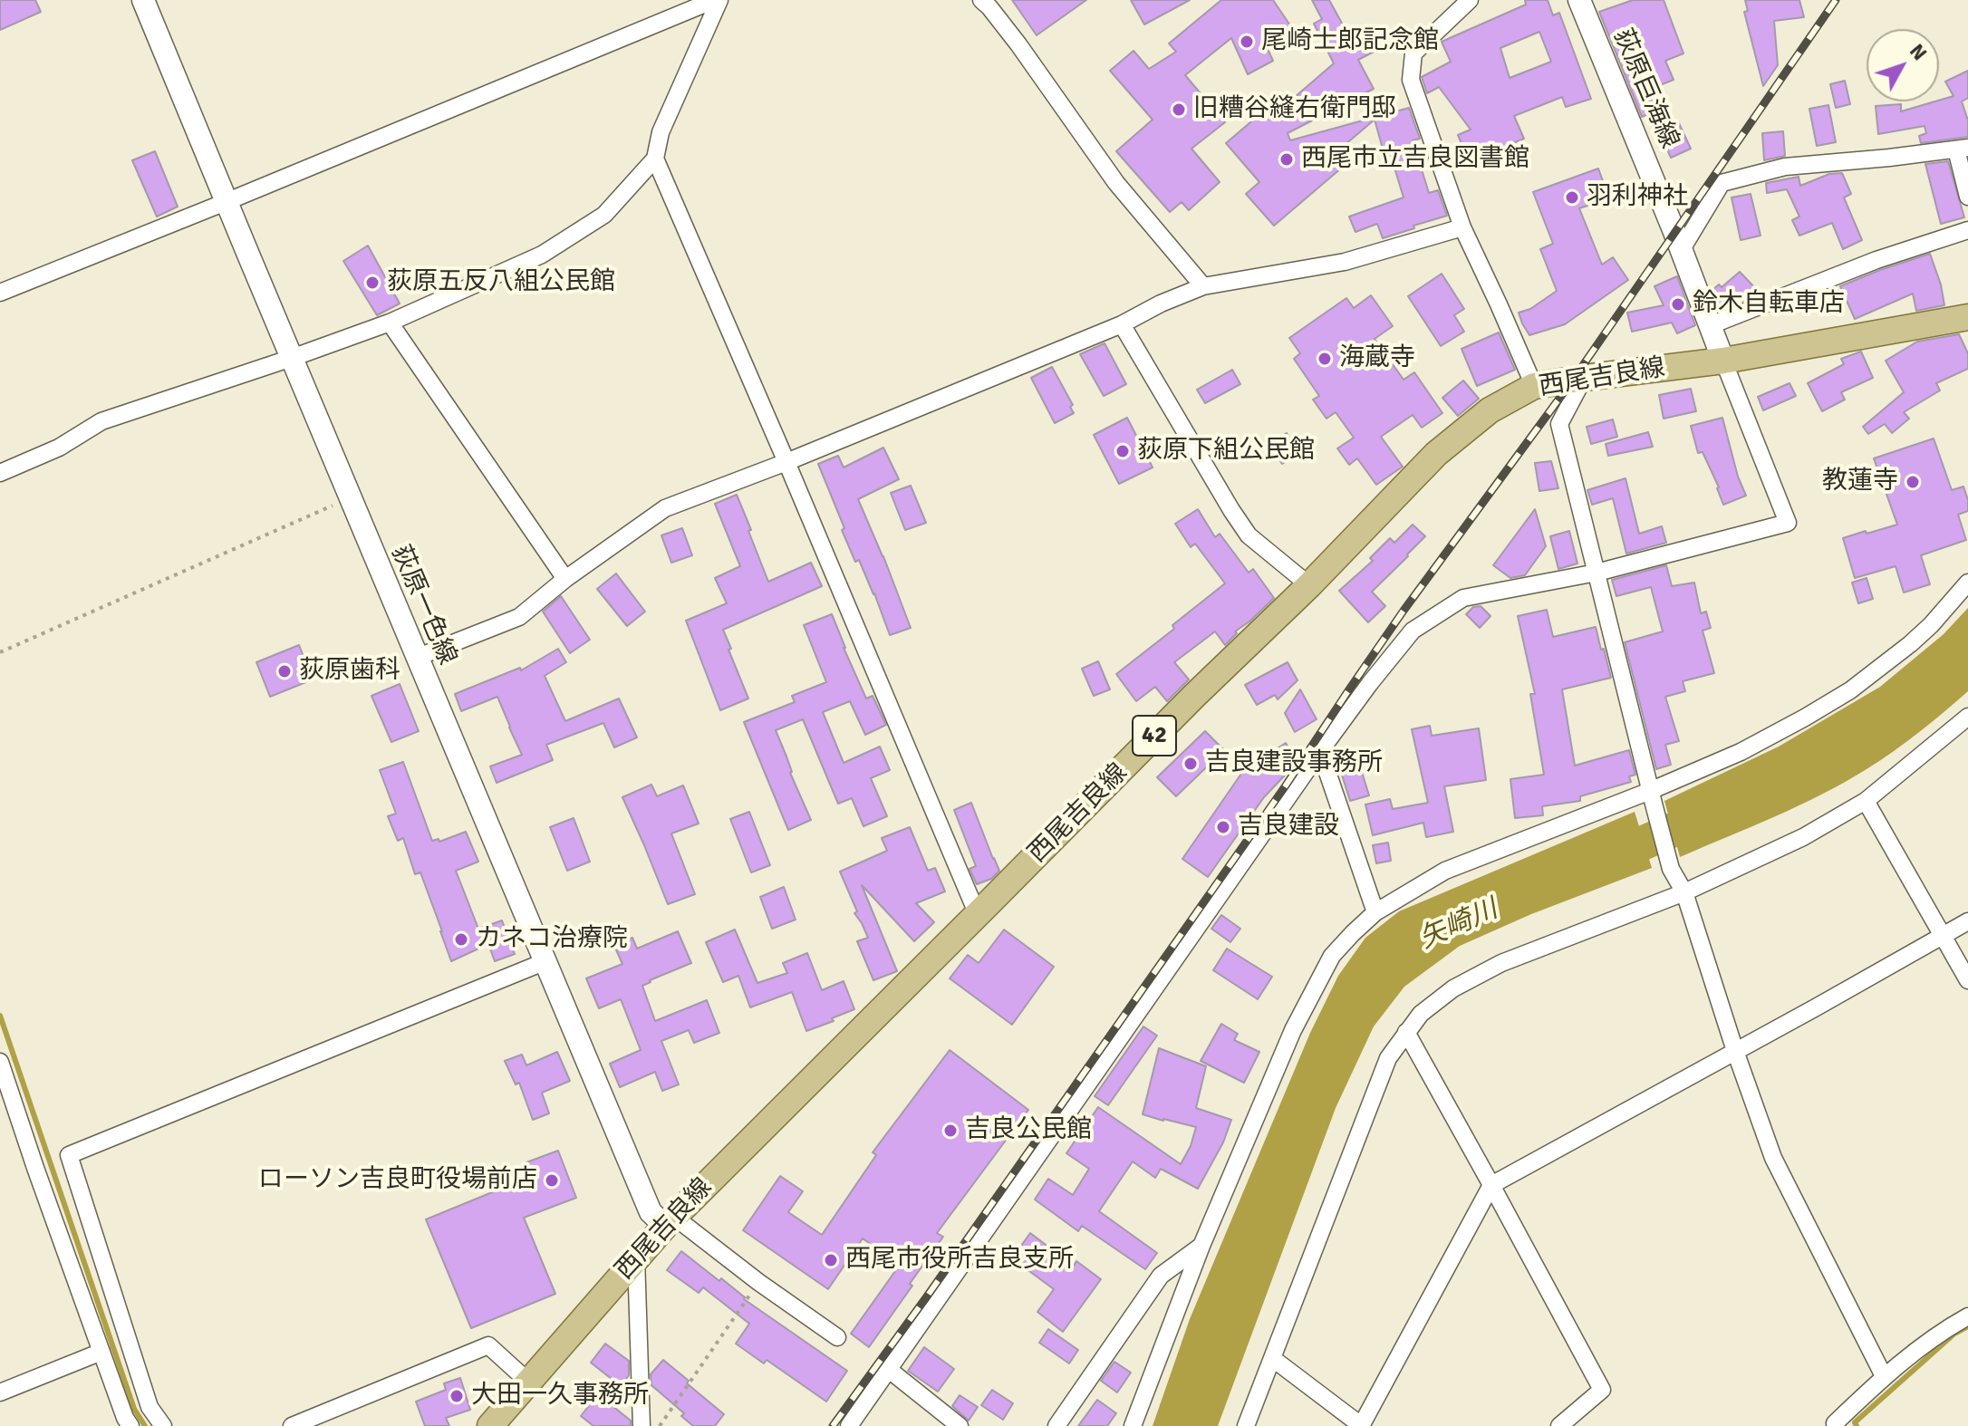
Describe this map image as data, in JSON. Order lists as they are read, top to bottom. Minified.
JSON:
{"streets":{"main road":["荻原巨海線","西尾吉良線","荻原一色線","42"]},"crossings":[["荻原巨海線","西尾吉良線"],["西尾吉良線","荻原一色線"]],"water":["矢崎川"],"places":["尾崎士郎記念館","旧糟谷縫右衛門邸","西尾市立吉良図書館","羽利神社","荻原五反八組公民館","鈴木自転車店","海蔵寺","荻原下組公民館","教蓮寺","荻原歯科","吉良建設事務所","吉良建設","カネコ治療院","吉良公民館","ローソン吉良町役場前店","西尾市役所吉良支所","大田一久事務所"],"north":"top right"}
